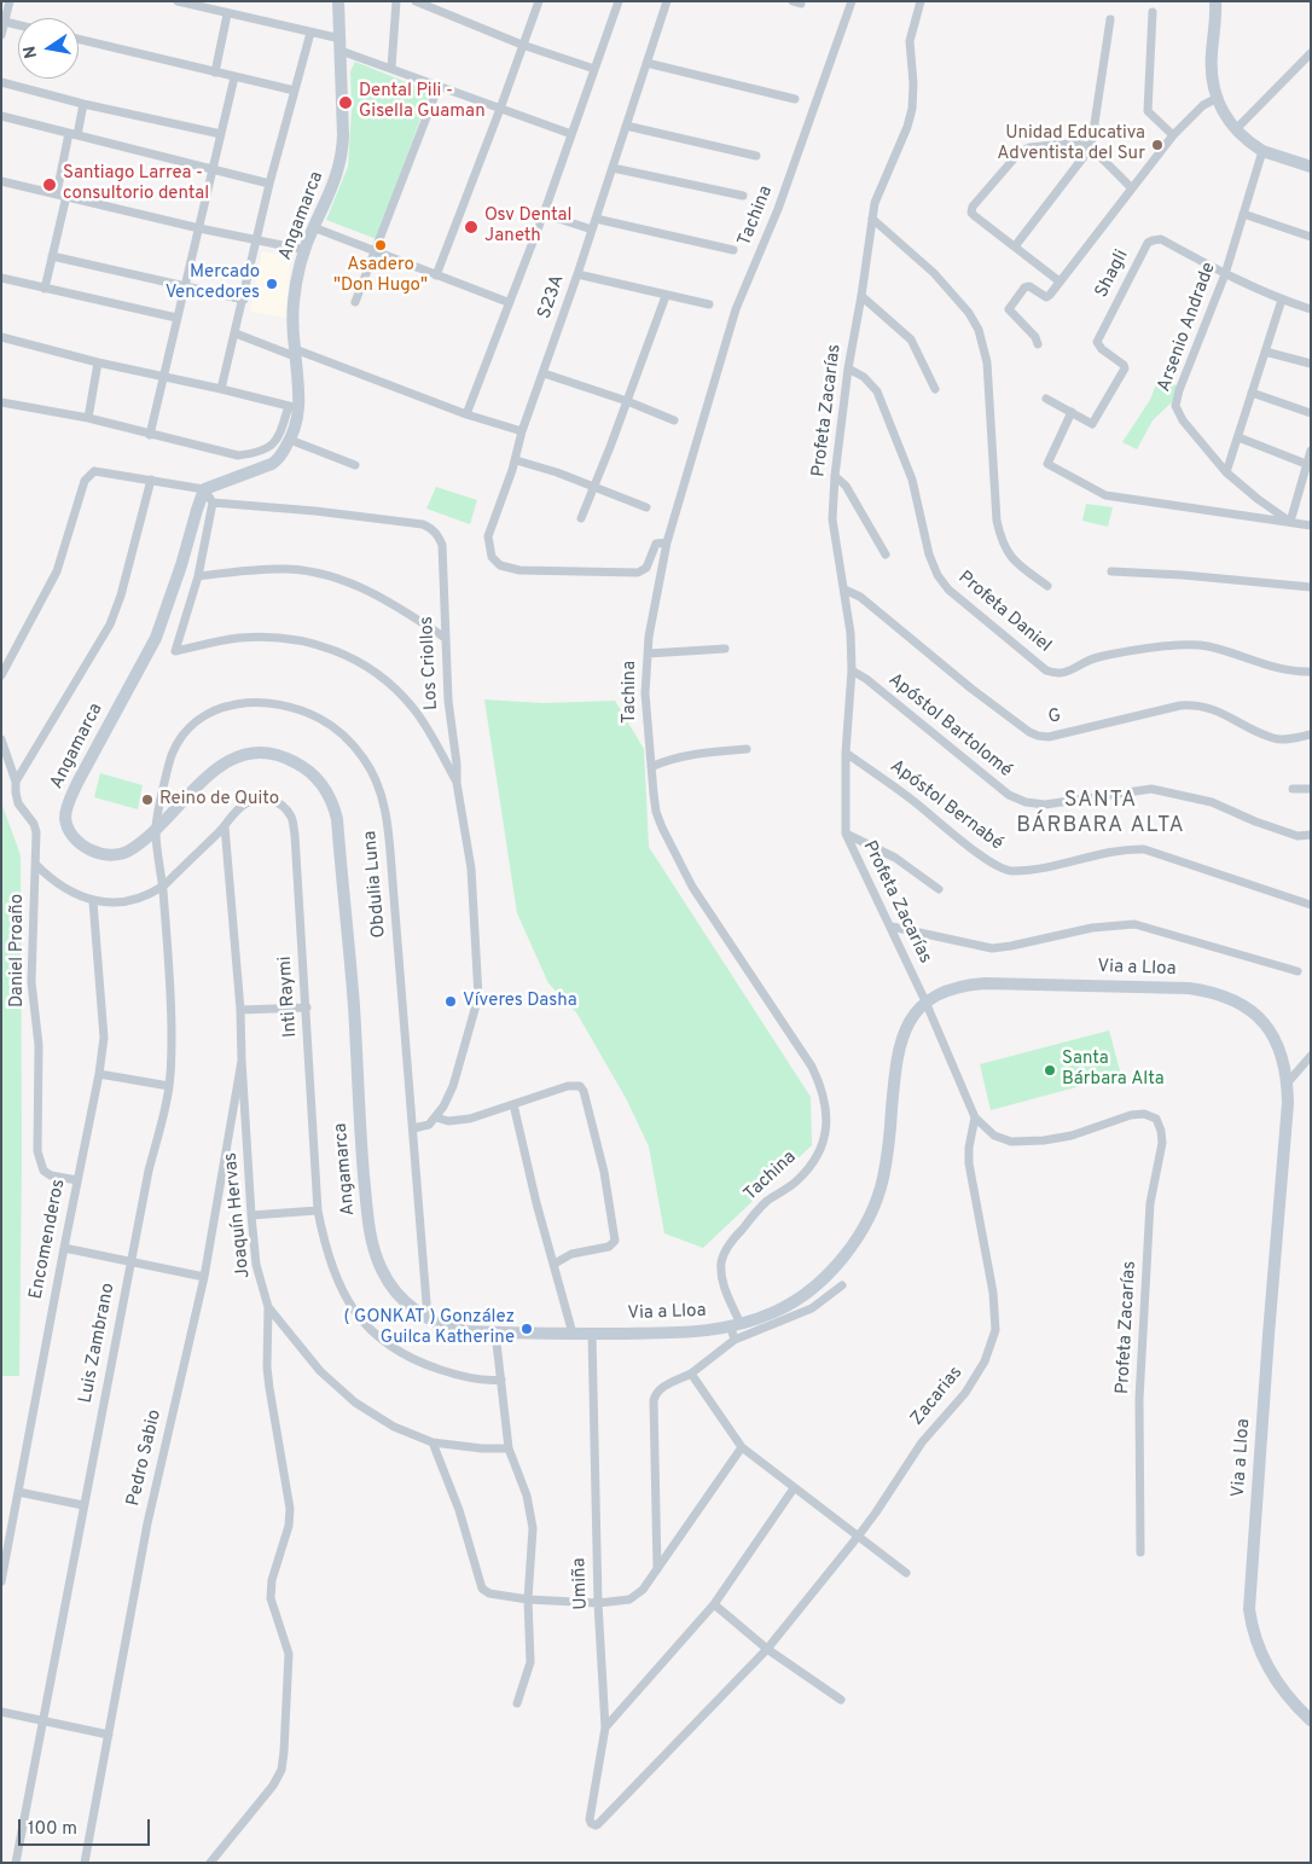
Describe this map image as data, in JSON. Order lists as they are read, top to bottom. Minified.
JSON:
{"streets":{"street":["Angamarca","Tachina","Shagli","S23A","Arsenio Andrade","Profeta Zacarías","Profeta Daniel","Los Criollos","G","Apóstol Bartolomé","Apóstol Bernabé","Obdulia Luna","Daniel Proaño","Via a Lloa","Inti Raymi","Joaquín Hervas","Encomenderos","Luis Zambrano","Zacarias","Pedro Sabio","Umiña"]},"crossings":[["Angamarca","Obdulia Luna"],["Angamarca","Via a Lloa"],["Angamarca","Luis Zambrano"],["Tachina","S23A"],["Tachina","Via a Lloa"],["Shagli","Arsenio Andrade"],["Profeta Zacarías","Profeta Daniel"],["Profeta Zacarías","G"],["Profeta Zacarías","Apóstol Bartolomé"],["Profeta Zacarías","Apóstol Bernabé"],["Profeta Zacarías","Via a Lloa"],["Profeta Zacarías","Zacarias"],["Obdulia Luna","Luis Zambrano"],["Daniel Proaño","Inti Raymi"],["Daniel Proaño","Encomenderos"],["Via a Lloa","Umiña"],["Inti Raymi","Joaquín Hervas"],["Inti Raymi","Encomenderos"],["Inti Raymi","Luis Zambrano"],["Joaquín Hervas","Pedro Sabio"],["Zacarias","Umiña"]],"districts":["SANTA BÁRBARA ALTA"],"places":["Dental Pili - Gisella Guaman","Unidad Educativa Adventista del Sur","Santiago Larrea - consultorio dental","Osv Dental Janeth","Asadero \"Don Hugo\"","Mercado Vencedores","Reino de Quito","Víveres Dasha","Santa Bárbara Alta","( GONKAT ) González Guilca Katherine"],"scale_bar":"100 m","north":"left"}
